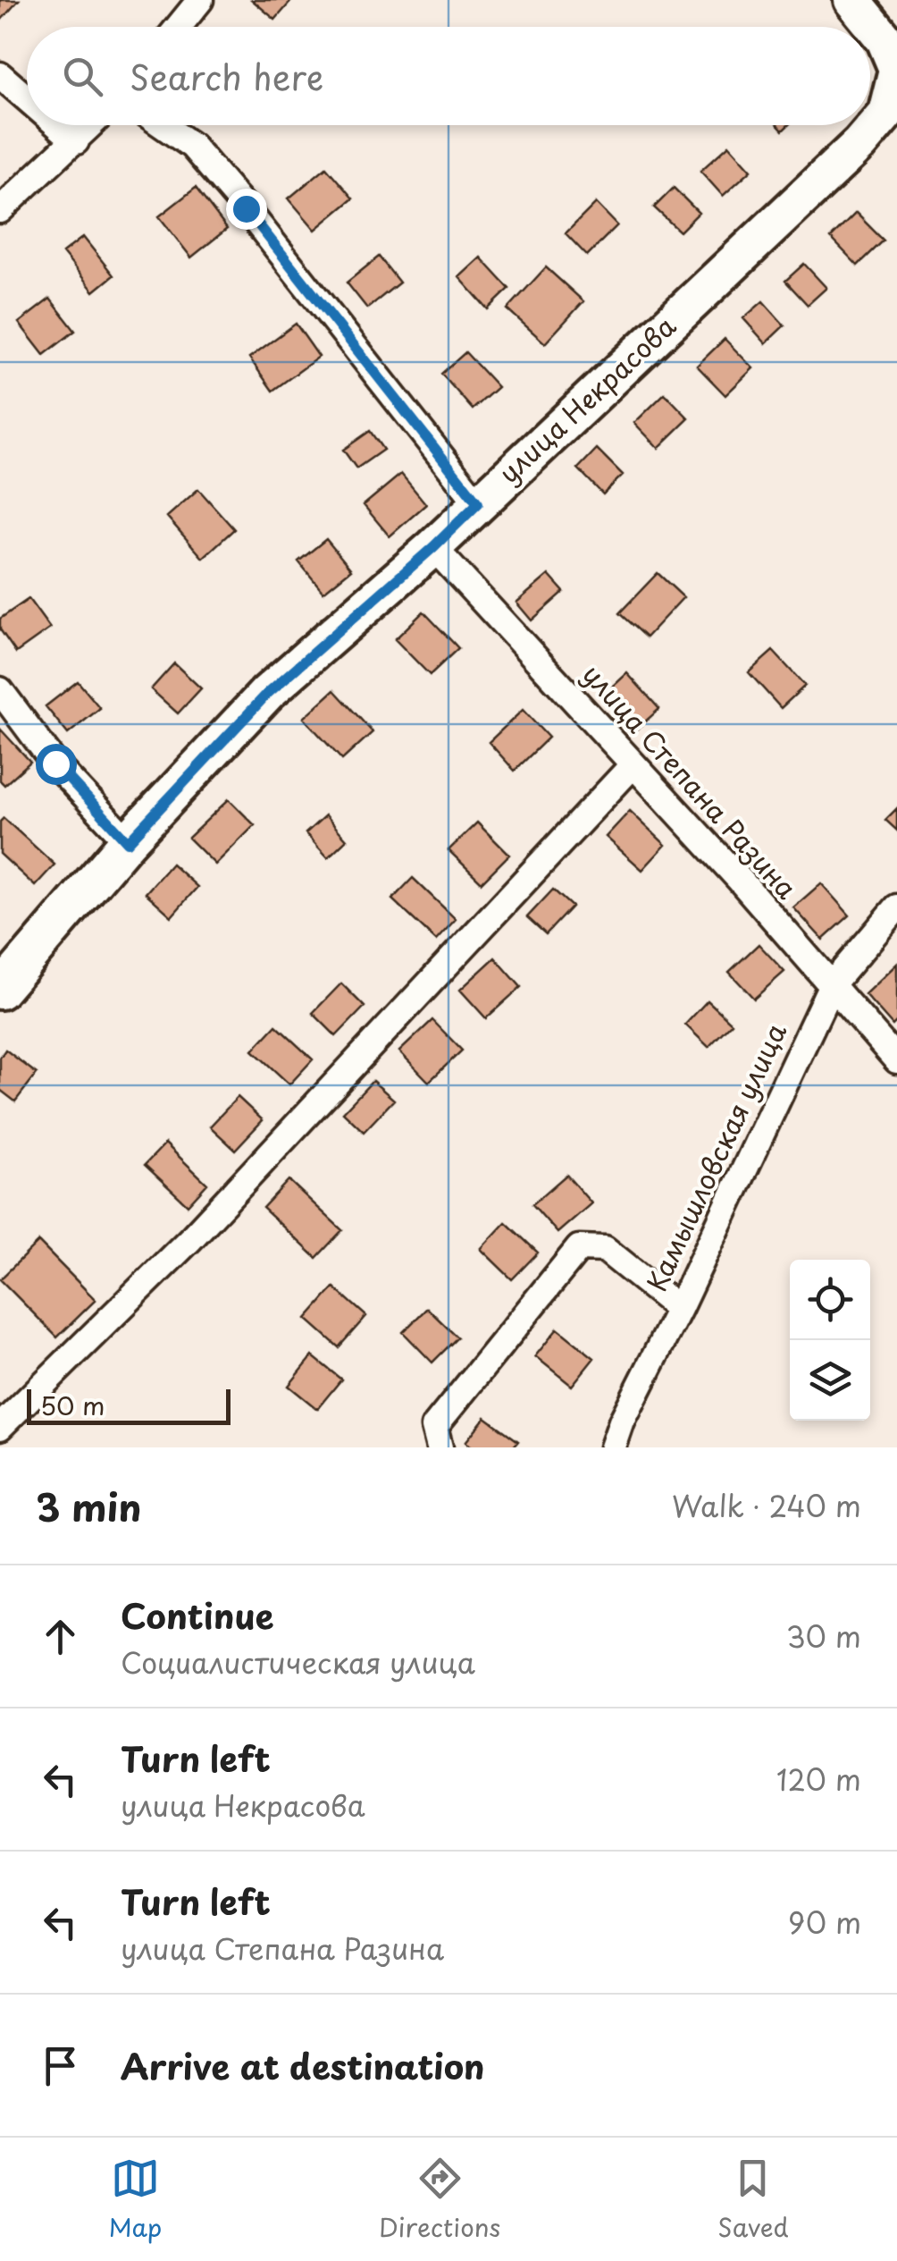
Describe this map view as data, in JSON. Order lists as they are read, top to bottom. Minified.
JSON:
{"streets":{"street":["улица Некрасова","улица Степана Разина","Камышловская улица"]},"crossings":[["улица Некрасова","улица Степана Разина"],["улица Степана Разина","Камышловская улица"]],"scale_bar":"50 m","page":{"search":"Search here","scale":"50 m","heading":["3 min","Walk · 240 m"],"list":[["Continue","Социалистическая улица","30 m"],["Turn left","улица Некрасова","120 m"],["Turn left","улица Степана Разина","90 m"],"Arrive at destination"],"nav":["Map","Directions","Saved"]}}
